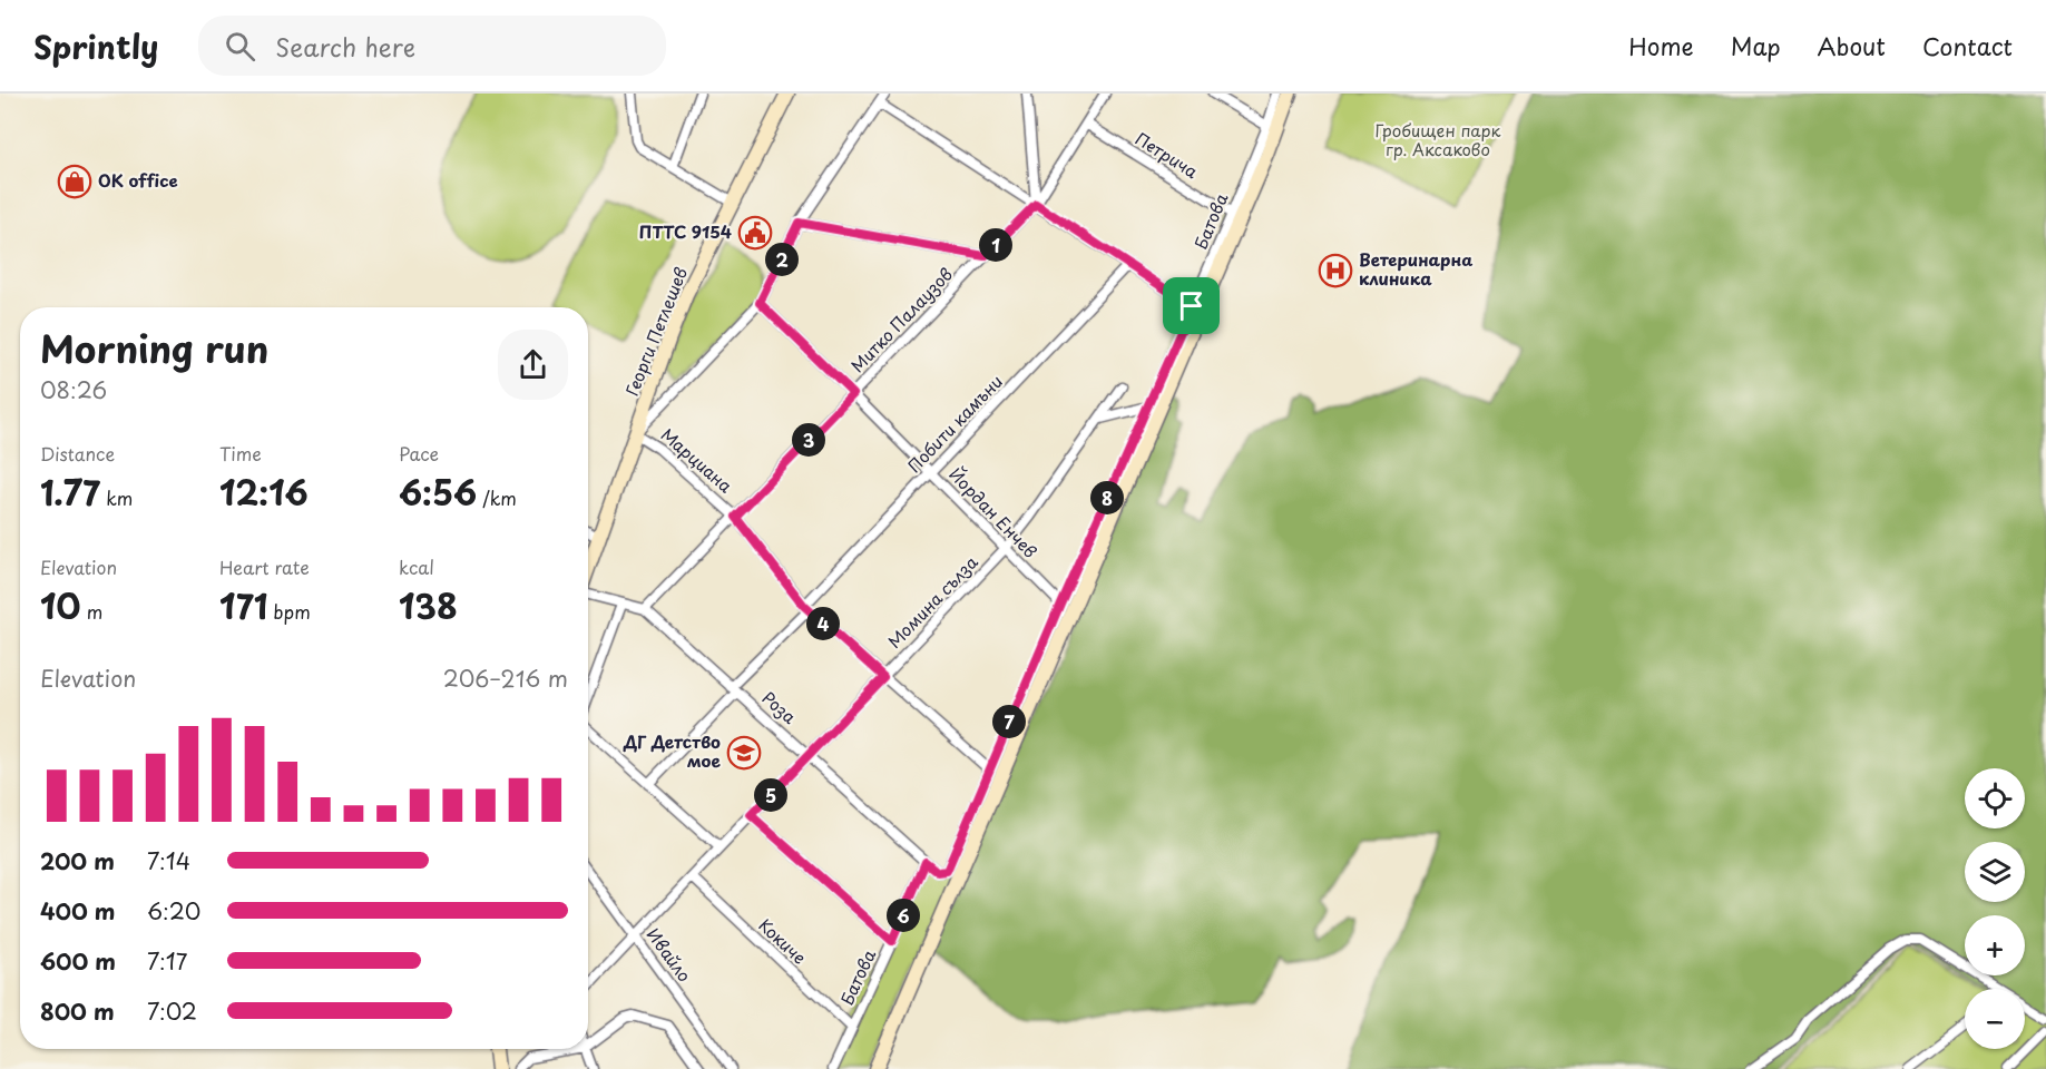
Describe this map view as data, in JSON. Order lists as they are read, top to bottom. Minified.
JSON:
{"streets":{"main road":["Георги Петлешев"],"street":["Петрича","Батова","Митко Палаузов","Побити камъни","Марциана","Йордан Енчев","Момина сълза","Роза","Кокиче","Ивайло"]},"crossings":[["Петрича","Батова"],["Петрича","Митко Палаузов"],["Батова","Марциана"],["Батова","Йордан Енчев"],["Батова","Роза"],["Батова","Кокиче"],["Митко Палаузов","Марциана"],["Митко Палаузов","Йордан Енчев"],["Митко Палаузов","Роза"],["Георги Петлешев","Марциана"],["Побити камъни","Марциана"],["Побити камъни","Йордан Енчев"],["Побити камъни","Роза"],["Марциана","Момина сълза"],["Йордан Енчев","Момина сълза"],["Момина сълза","Роза"],["Момина сълза","Кокиче"],["Момина сълза","Ивайло"]],"parks":["Гробищен парк гр. Аксаково"],"places":{"shop":["OK office"],"public building":["ПТТС 9154"],"hospital":["Ветеринарна клиника"],"school or university":["ДГ Детство мое"]},"page":{"header":"Sprintly","search":"Search here","nav":["Home","Map","About","Contact"],"pins":["1","2","3","8","4","7","5","6"],"heading":["Morning run","08:26"],"stats":[["Distance","1.77 km"],["Time","12:16"],["Pace","6:56 /km"],["Elevation","10 m"],["Heart rate","171 bpm"],["kcal","138"]],"chart":["Elevation","206–216 m"],"map_buttons":["+","−"],"list":[{"name":"200 m","note":"7:14"},{"name":"400 m","note":"6:20"},{"name":"600 m","note":"7:17"},{"name":"800 m","note":"7:02"}]}}
